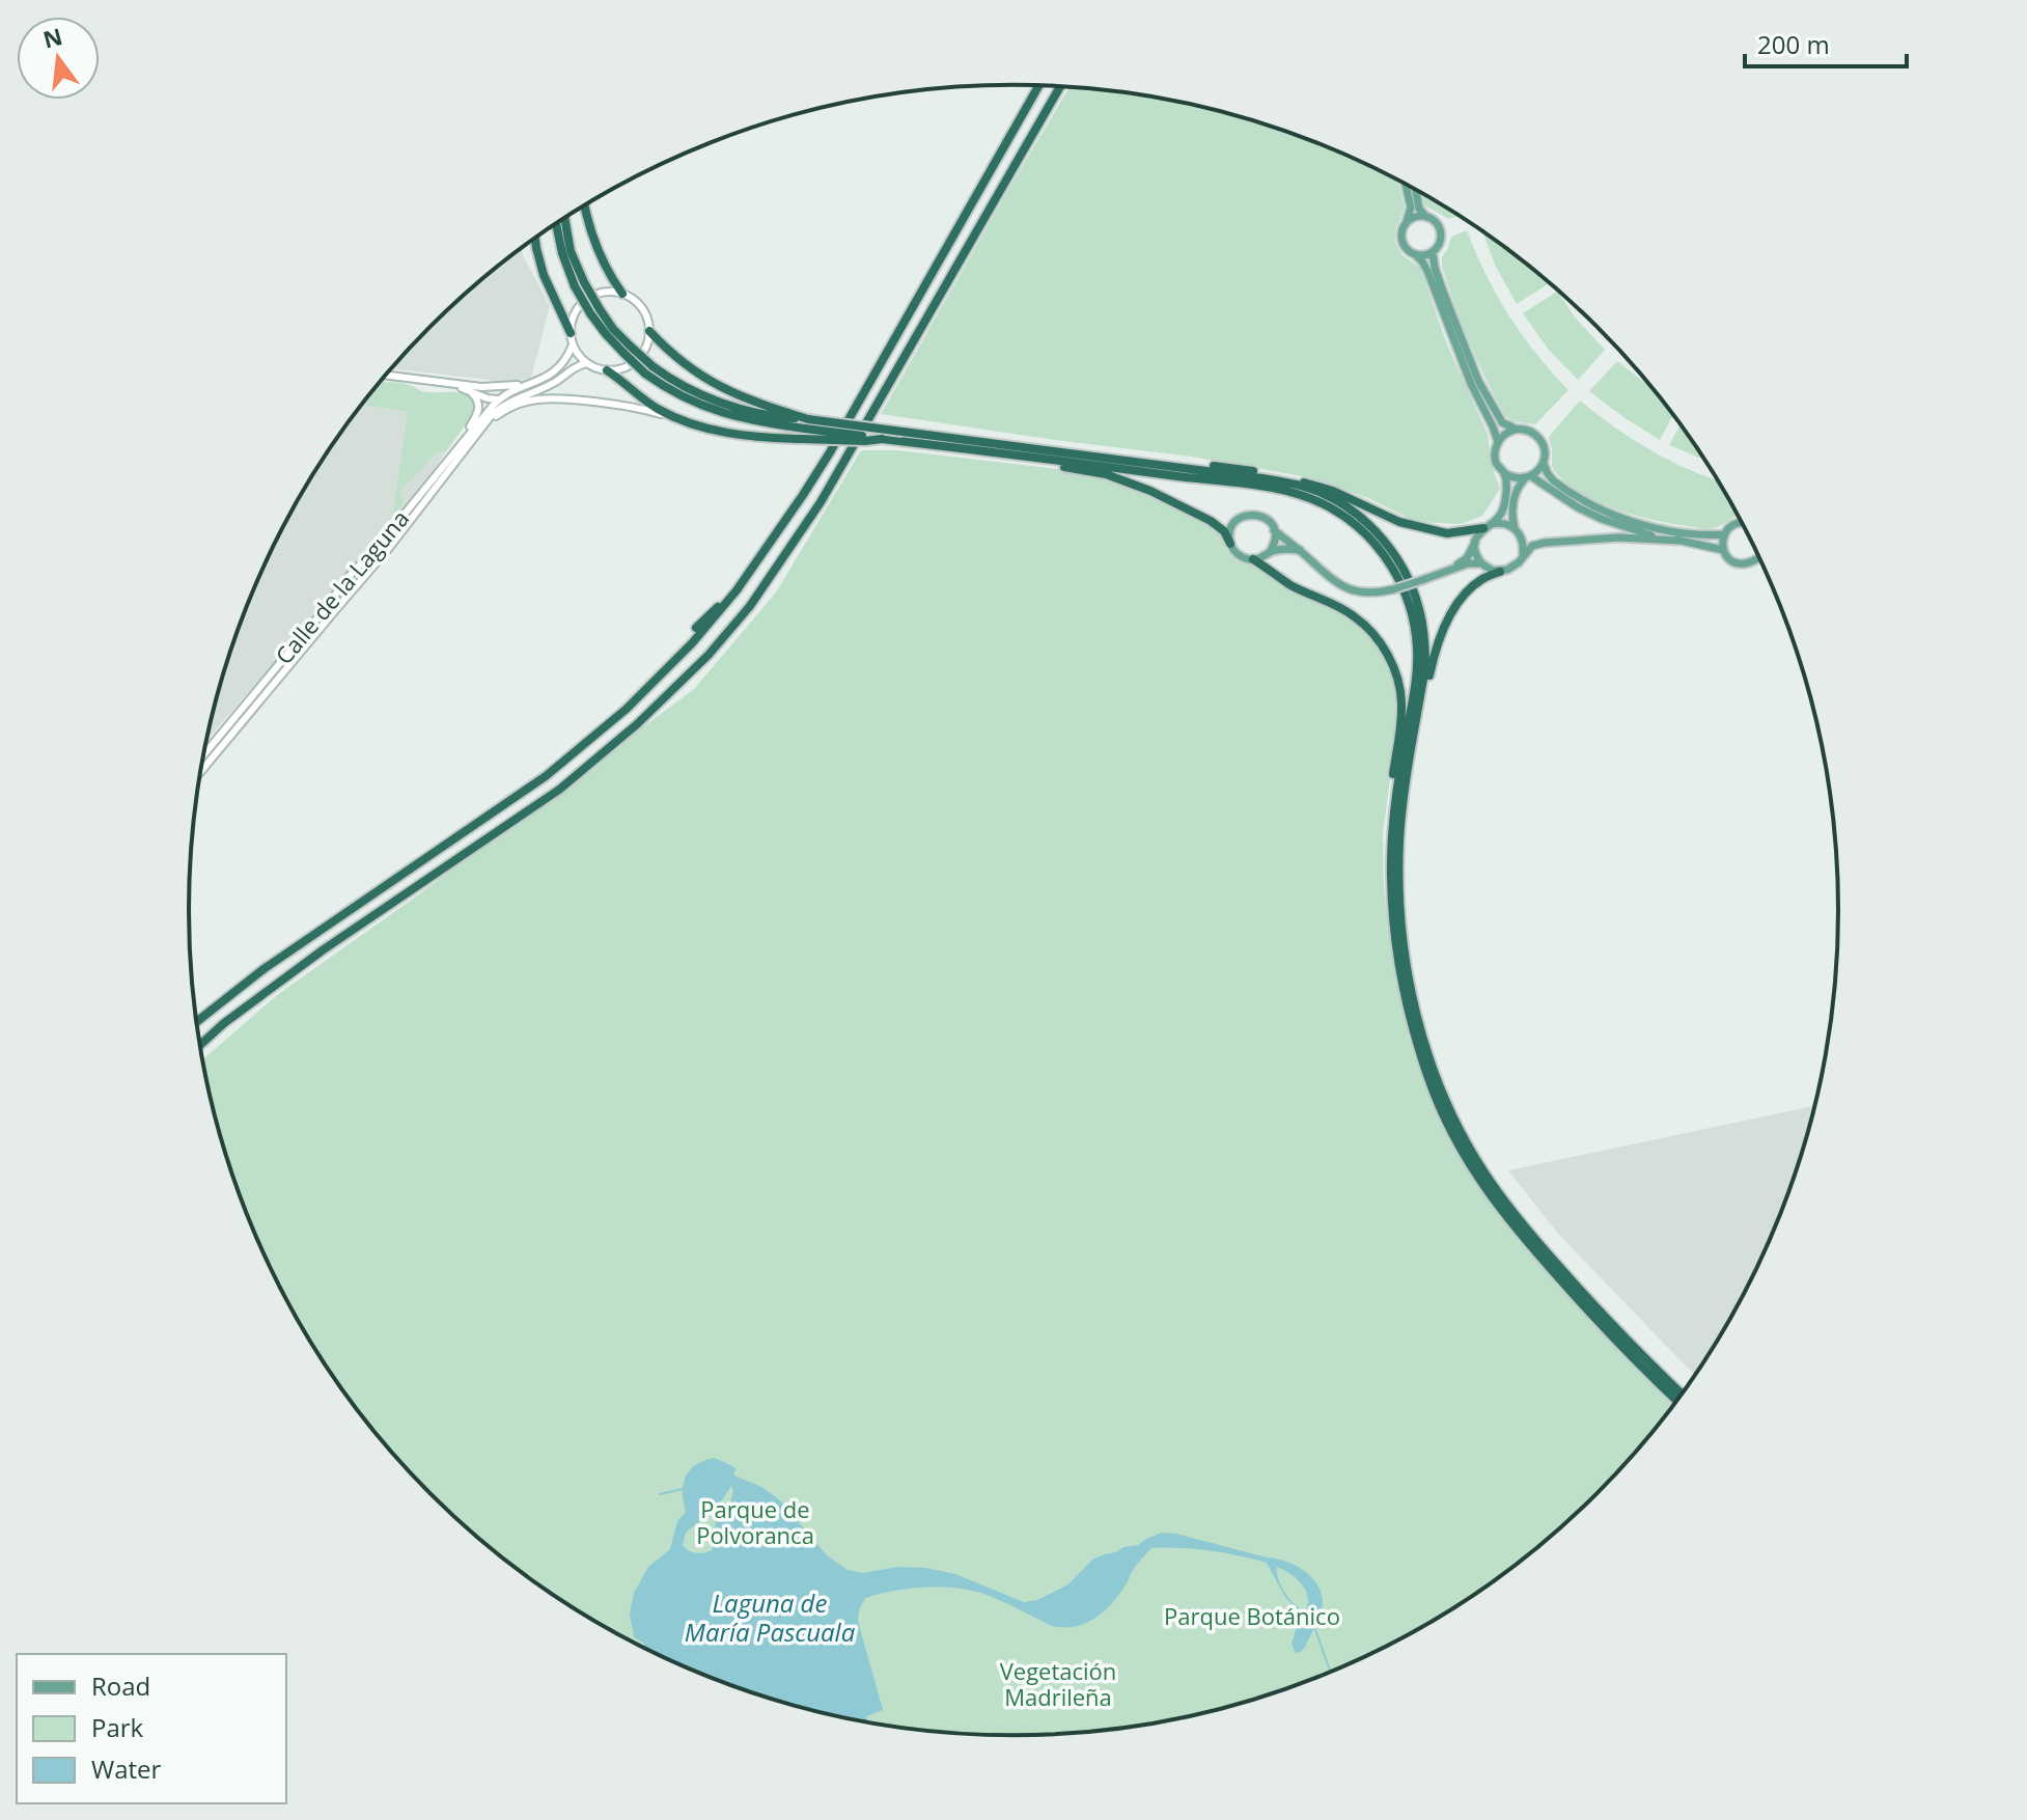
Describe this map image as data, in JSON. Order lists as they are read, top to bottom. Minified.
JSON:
{"streets":{"street":["Calle de la Laguna"]},"water":["Laguna de María Pascuala"],"parks":["Parque de Polvoranca","Parque Botánico","Vegetación Madrileña"],"legend":["Road","Park","Water"],"scale_bar":"200 m","north":"top"}
